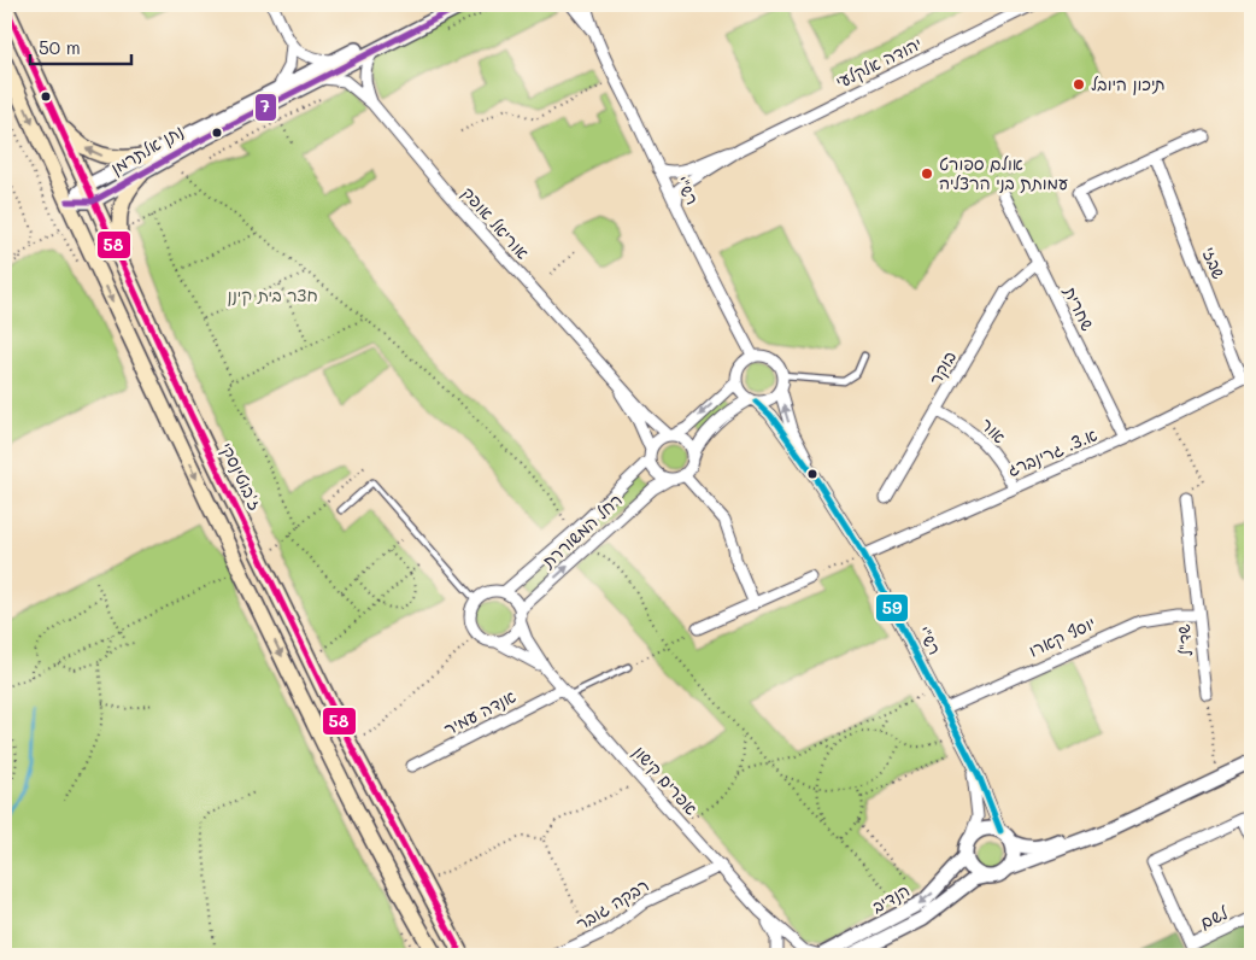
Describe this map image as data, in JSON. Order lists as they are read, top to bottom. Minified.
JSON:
{"streets":{"main road":["ז'בוטינסקי"],"street":["יהודה אלקלעי","נתן אלתרמן","רש\"י","אוריאל אופק","שבזי","שחרית","בוקר","אור","א.צ. גרינברג","רחל המשוררת","יוסף קארו","שד\"ל","אנדה עמיר","אפרים קישון","הנדיב","רבקה גובר","לשם"]},"crossings":[["יהודה אלקלעי","רש\"י"],["נתן אלתרמן","אוריאל אופק"],["נתן אלתרמן","ז'בוטינסקי"],["רש\"י","א.צ. גרינברג"],["רש\"י","יוסף קארו"],["רש\"י","הנדיב"],["אוריאל אופק","רחל המשוררת"],["שבזי","א.צ. גרינברג"],["שחרית","בוקר"],["שחרית","א.צ. גרינברג"],["בוקר","אור"],["אור","א.צ. גרינברג"],["רחל המשוררת","אפרים קישון"],["יוסף קארו","שד\"ל"],["אנדה עמיר","אפרים קישון"],["אפרים קישון","הנדיב"],["אפרים קישון","רבקה גובר"]],"parks":["חצר בית קינן"],"places":["תיכון היובל","אולם ספורט עמותת בני הרצליה"],"lines":["transit line 58","transit line 7","transit line 59"],"scale_bar":"50 m"}
